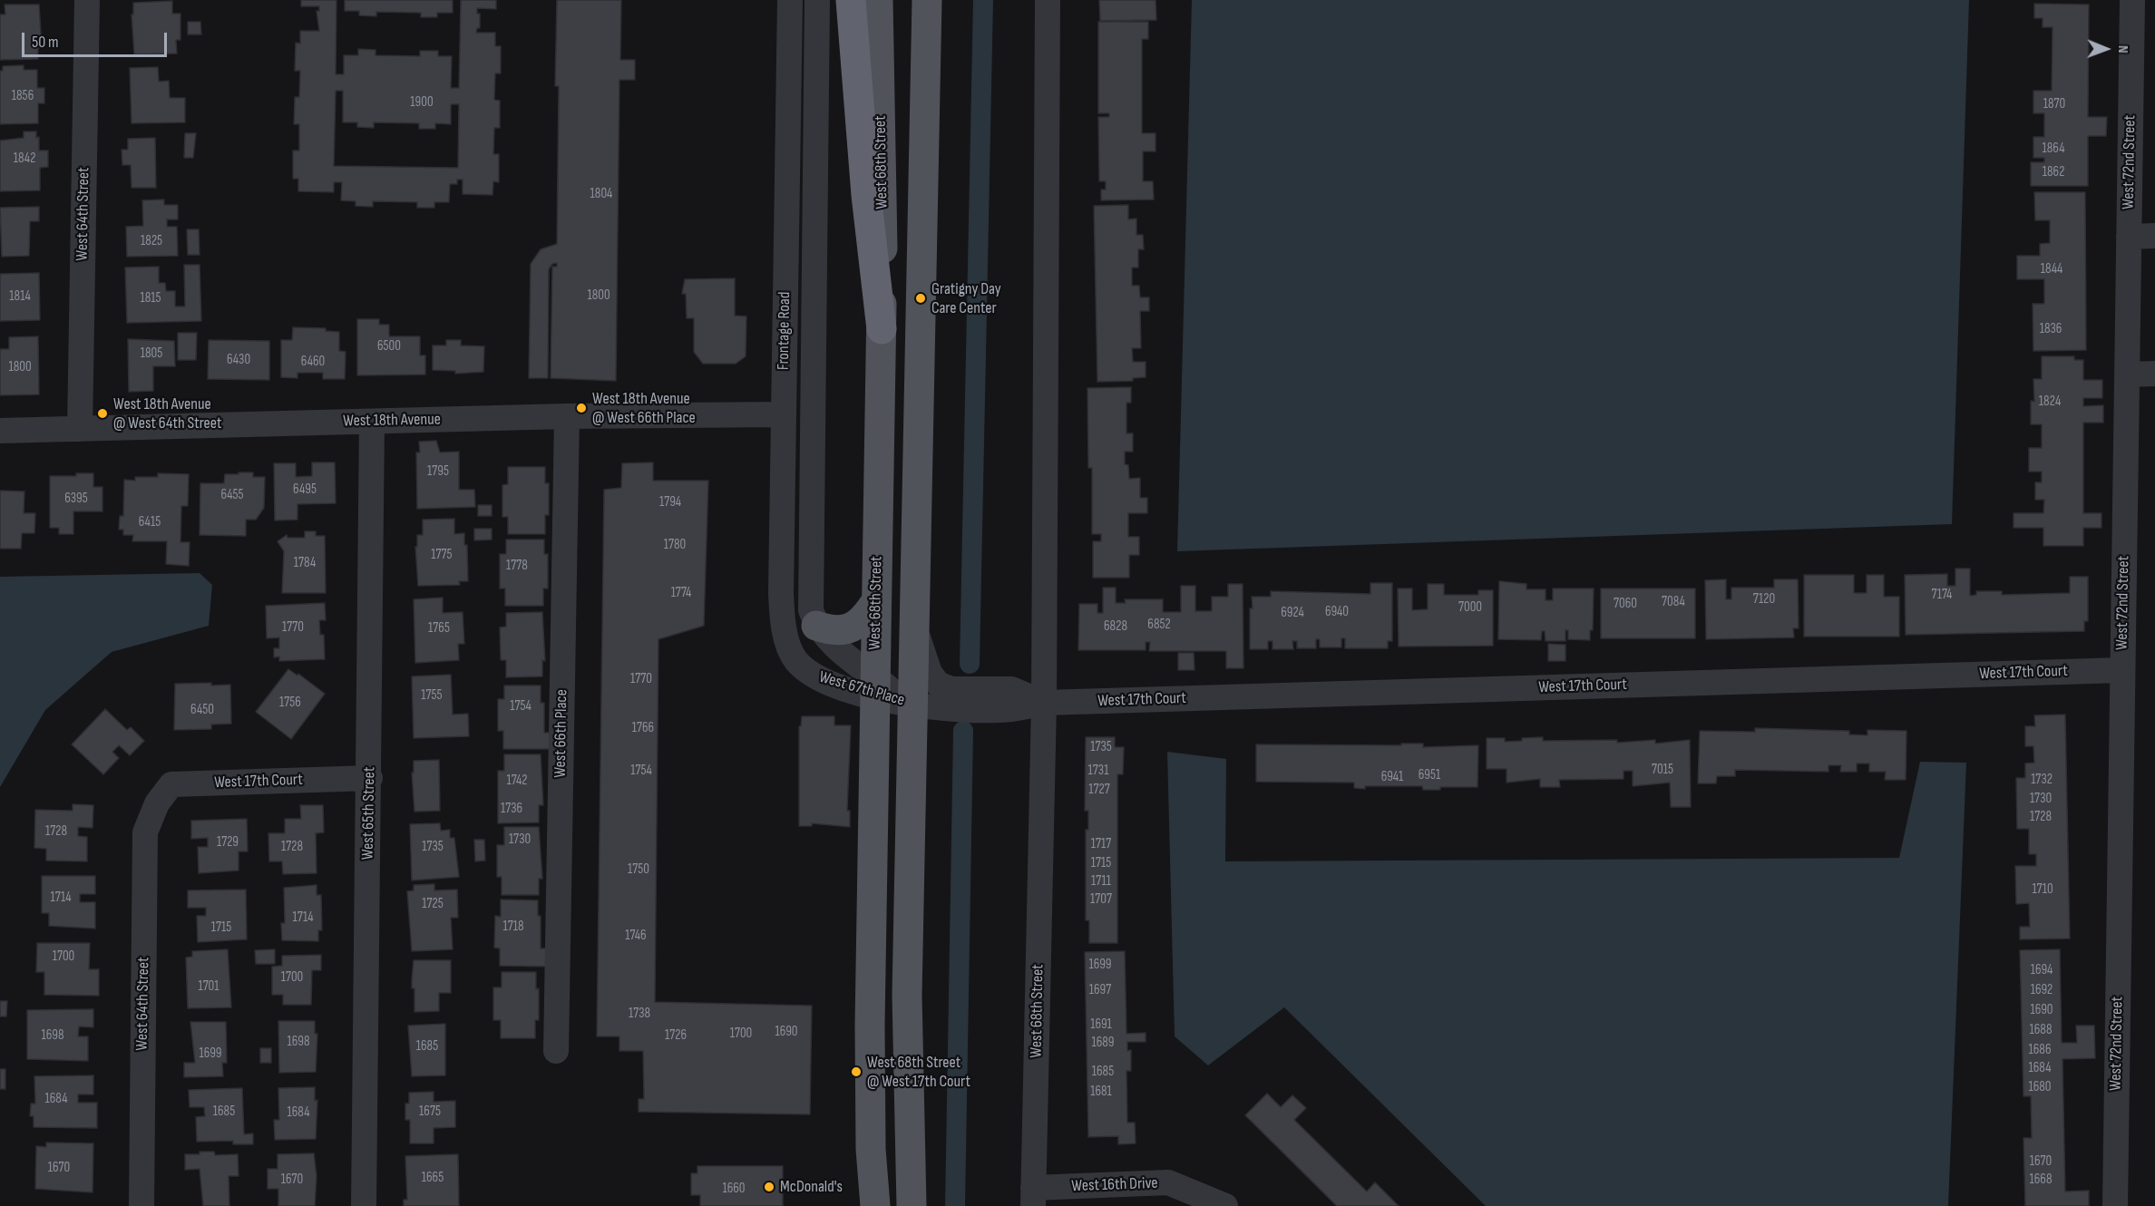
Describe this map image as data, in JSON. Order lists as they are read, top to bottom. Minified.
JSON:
{"streets":{"main road":["West 68th Street"],"street":["West 72nd Street","West 64th Street","Frontage Road","West 18th Avenue","West 17th Court","West 67th Place","West 66th Place","West 65th Street","West 16th Drive"]},"crossings":[["West 68th Street","West 17th Court"],["West 68th Street","West 67th Place"],["West 68th Street","West 16th Drive"],["West 72nd Street","West 17th Court"],["West 64th Street","West 18th Avenue"],["West 64th Street","West 17th Court"],["Frontage Road","West 18th Avenue"],["Frontage Road","West 67th Place"],["West 18th Avenue","West 66th Place"],["West 18th Avenue","West 65th Street"],["West 17th Court","West 67th Place"],["West 17th Court","West 65th Street"]],"places":["Gratigny Day Care Center","West 18th Avenue @ West 66th Place","West 18th Avenue @ West 64th Street","West 68th Street @ West 17th Court","McDonald's"],"house_numbers":["1856","1900","1870","1864","1842","1862","1804","1825","1844","1800","1814","1815","1836","6500","1805","6430","6460","1800","1824","1795","6495","6455","6395","1794","6415","1780","1775","1784","1778","1774","7174","7120","7084","7060","7000","6940","6924","6852","6828","1770","1765","1770","1755","1756","1754","6450","1766","1735","7015","1754","1731","6951","6941","1732","1742","1727","1730","1736","1728","1728","1730","1729","1717","1728","1735","1715","1750","1711","1710","1714","1707","1725","1714","1718","1715","1746","1700","1699","1694","1700","1701","1697","1692","1690","1738","1691","1688","1690","1700","1698","1726","1698","1689","1685","1686","1699","1684","1685","1680","1681","1684","1685","1675","1684","1670","1670","1665","1670","1668","1660"],"scale_bar":"50 m","north":"right"}
